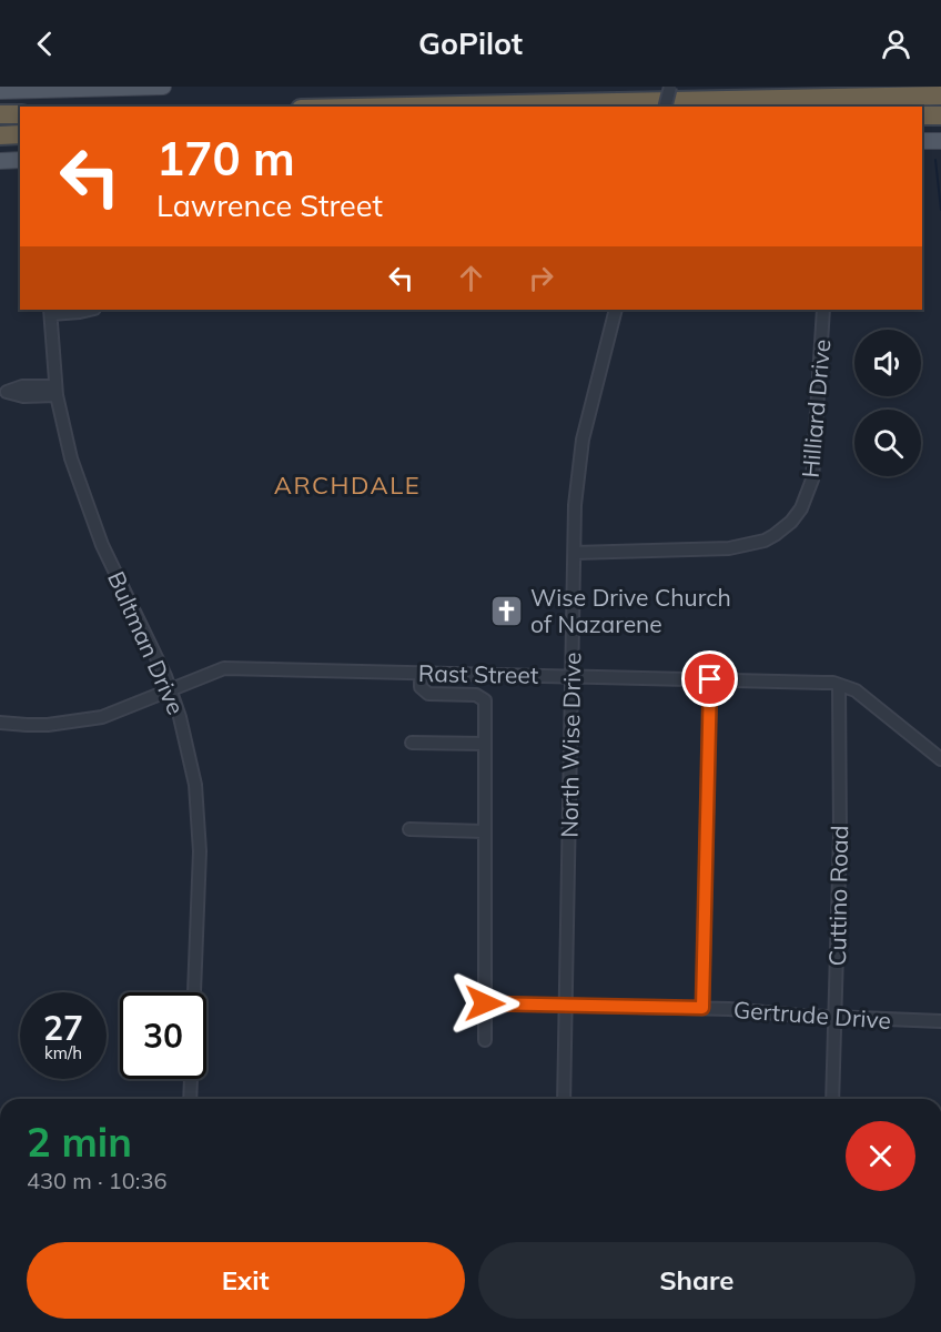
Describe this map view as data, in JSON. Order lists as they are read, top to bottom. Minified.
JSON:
{"streets":{"street":["Hilliard Drive","Bultman Drive","Rast Street","North Wise Drive","Cuttino Road","Gertrude Drive"]},"crossings":[["Hilliard Drive","North Wise Drive"],["Bultman Drive","Rast Street"],["Rast Street","North Wise Drive"],["Rast Street","Cuttino Road"],["North Wise Drive","Gertrude Drive"],["Cuttino Road","Gertrude Drive"]],"districts":["ARCHDALE"],"places":{"church":["Wise Drive Church of Nazarene"]},"page":{"header":"GoPilot","turn":["170 m","Lawrence Street"],"speed":"27 km/h","limit":"30","heading":["2 min","430 m · 10:36"],"buttons":["Exit","Share"]}}
